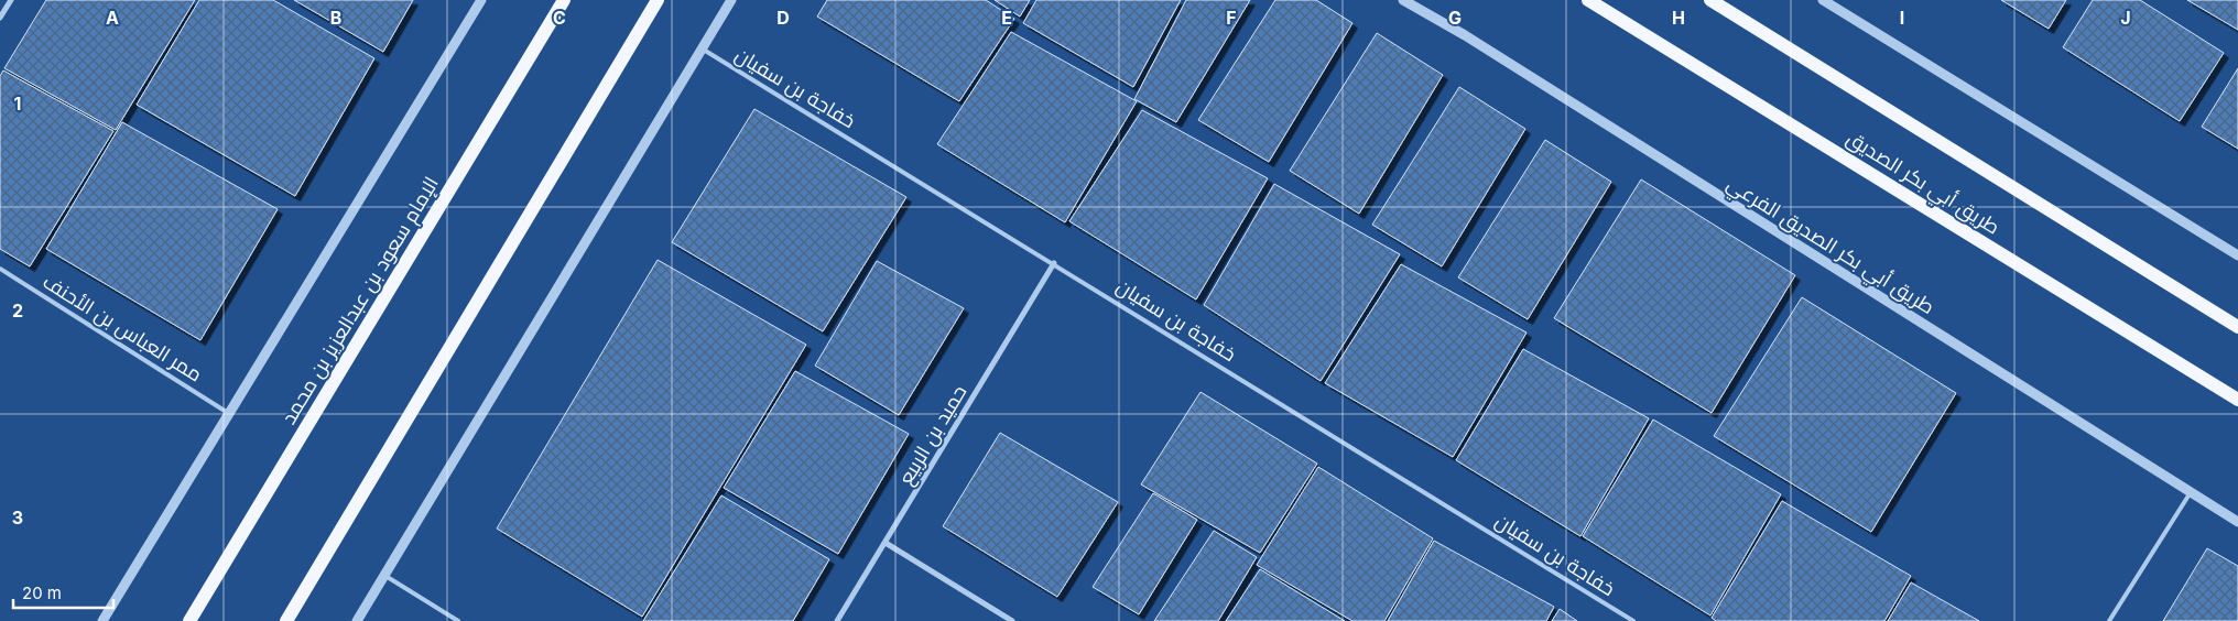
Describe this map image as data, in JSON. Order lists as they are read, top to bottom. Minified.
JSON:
{"streets":{"main road":["طريق أبي بكر الصديق","الإمام سعود بن عبدالعزيز بن محمد"],"street":["طريق أبي بكر الصديق الفرعي","حميد بن الربيع"],"lane":["خفاجة بن سفيان","ممر العباس بن الأحنف"]},"crossings":[["خفاجة بن سفيان","حميد بن الربيع"]],"scale_bar":"20 m","grid":{"columns":["A","B","C","D","E","F","G","H","I","J"],"rows":["1","2","3"]}}
